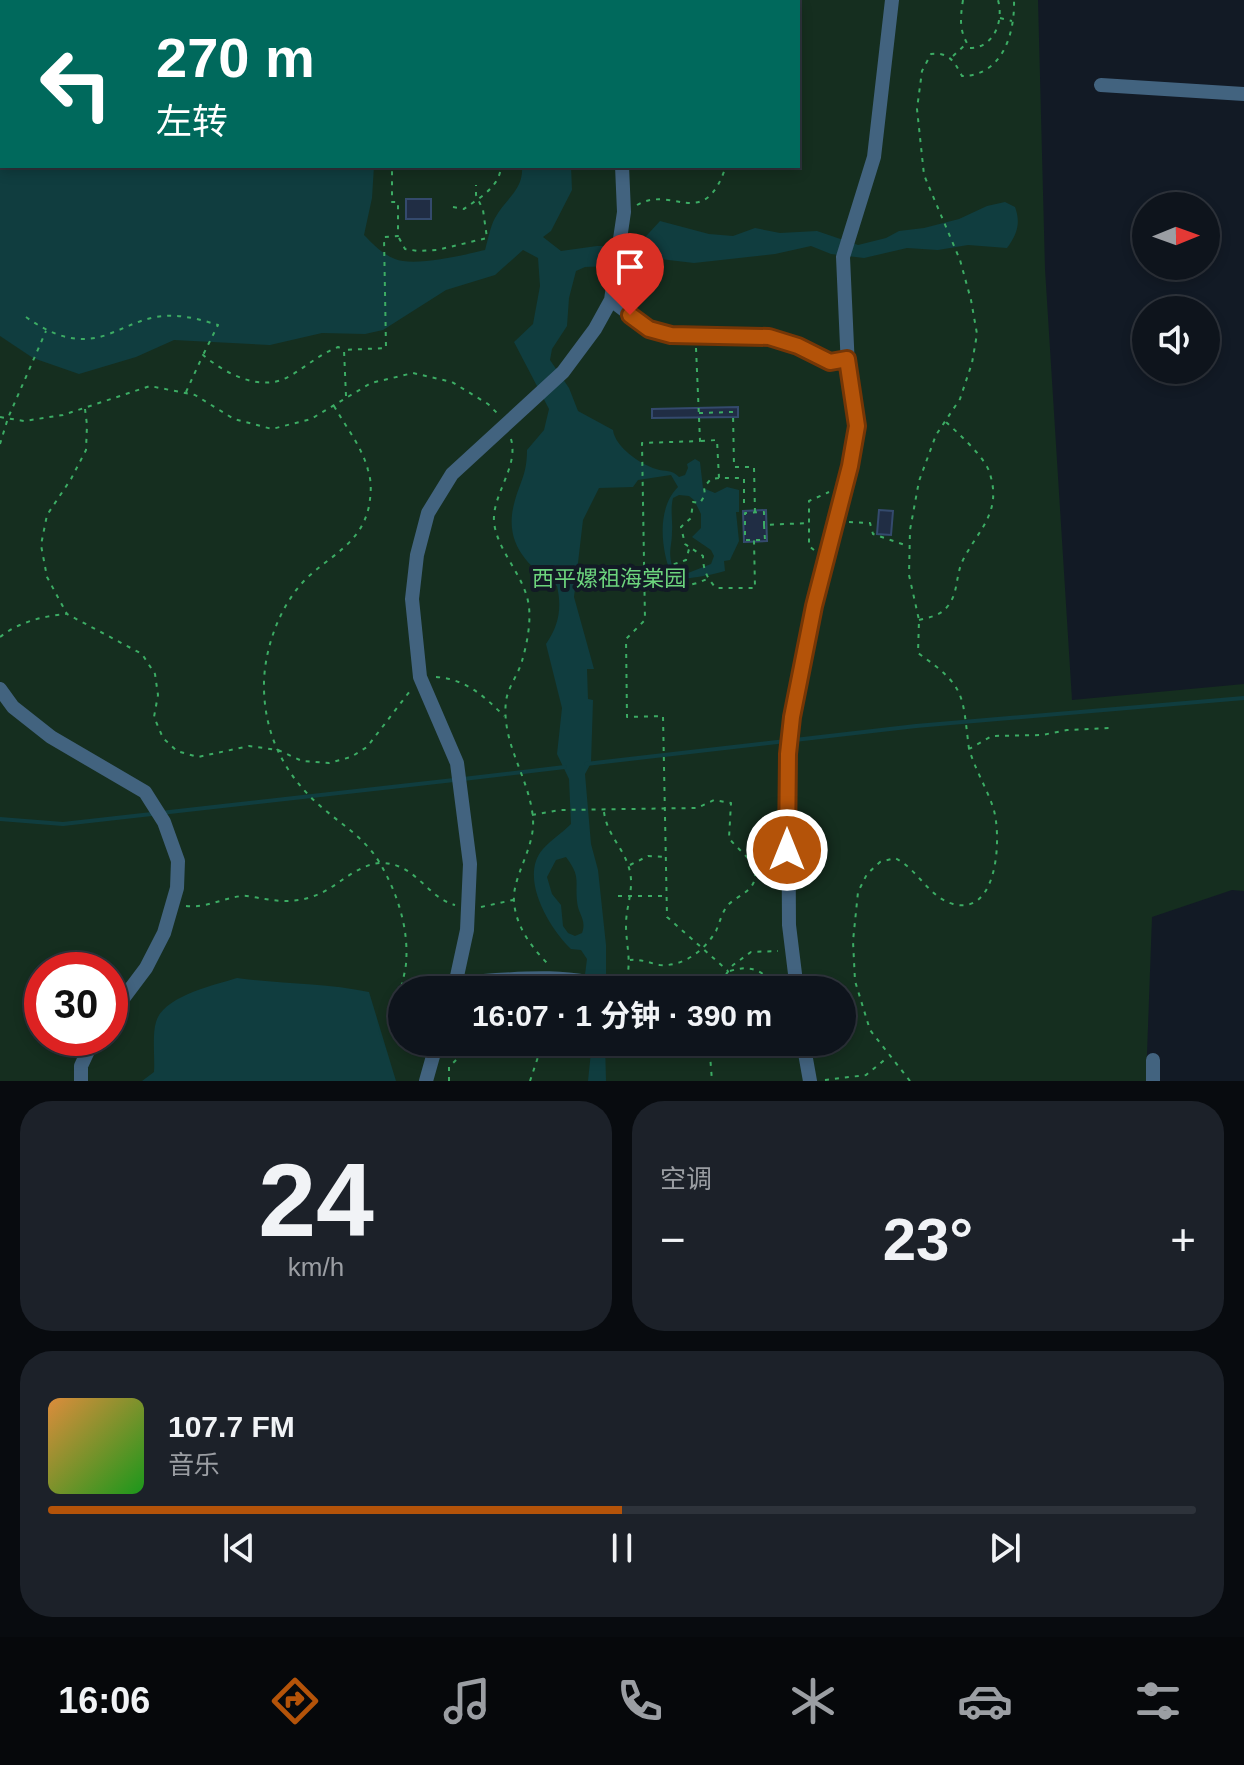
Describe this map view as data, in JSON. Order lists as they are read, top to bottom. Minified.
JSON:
{"parks":["西平嫘祖海棠园"],"north":"right","page":{"turn":["270 m","左转"],"limit":"30","trip":"16:07 · 1 分钟 · 390 m","tile":[["24","km/h"],"空调"],"heat":["−","23°","+"],"song":["107.7 FM","音乐"],"tabs":"16:06"}}
